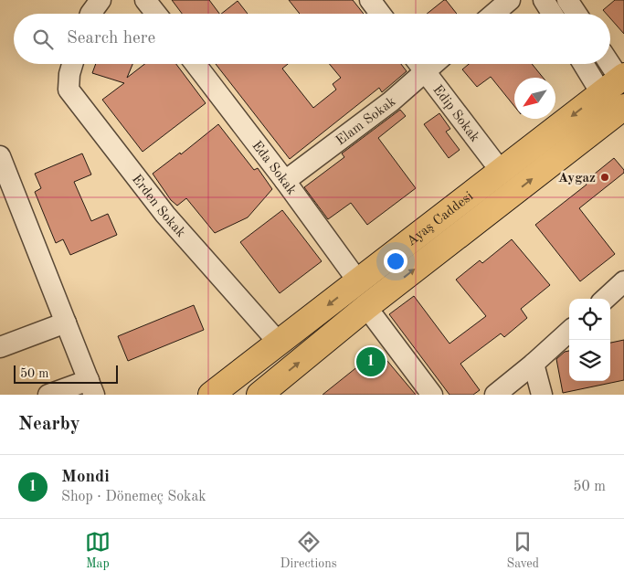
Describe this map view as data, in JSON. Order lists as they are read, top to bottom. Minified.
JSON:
{"streets":{"main road":["Ayaş Caddesi"],"street":["Edip Sokak","Elam Sokak","Eda Sokak","Erden Sokak"]},"crossings":[["Edip Sokak","Elam Sokak"],["Edip Sokak","Ayaş Caddesi"],["Elam Sokak","Eda Sokak"],["Eda Sokak","Ayaş Caddesi"],["Erden Sokak","Ayaş Caddesi"]],"places":["Aygaz"],"scale_bar":"50 m","north":"bottom left","page":{"search":"Search here","pins":"1","scale":"50 m","heading":"Nearby","list":[{"mark":"1","name":"Mondi","note":"Shop · Dönemeç Sokak","value":"50 m"}],"nav":["Map","Directions","Saved"]}}
